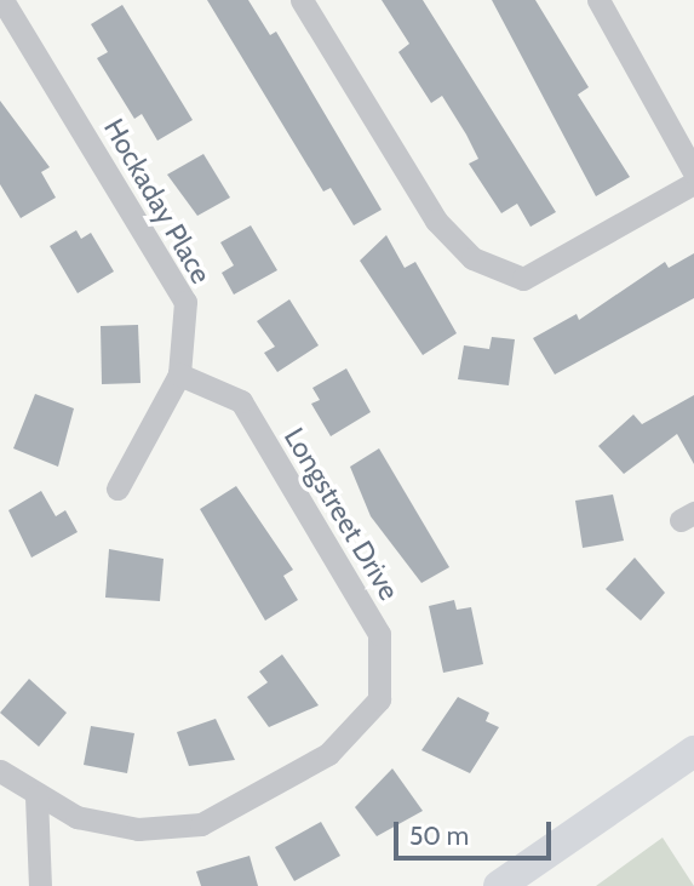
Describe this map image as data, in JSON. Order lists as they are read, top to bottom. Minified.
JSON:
{"streets":{"street":["Hockaday Place","Longstreet Drive"]},"crossings":[["Hockaday Place","Longstreet Drive"]],"scale_bar":"50 m"}
